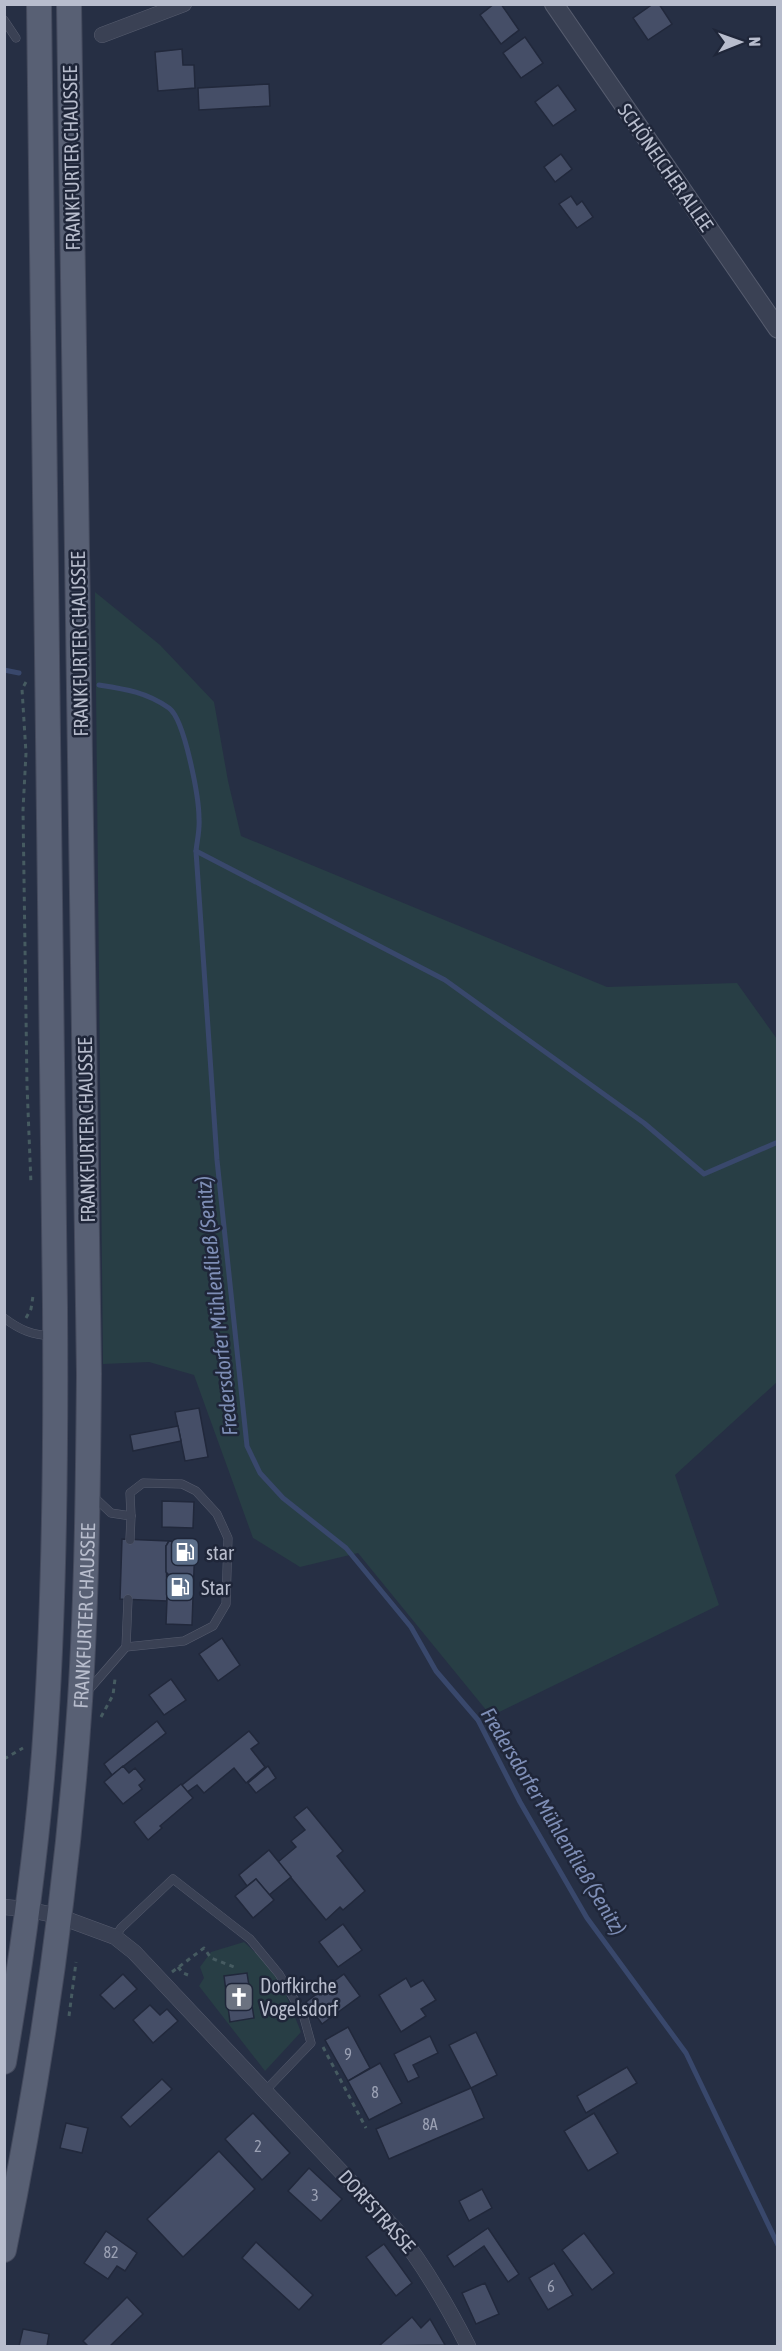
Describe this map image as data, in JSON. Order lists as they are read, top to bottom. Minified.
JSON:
{"streets":{"main road":["FRANKFURTER CHAUSSEE"],"street":["SCHÖNEICHER ALLEE","DORFSTRASSE"]},"crossings":[["FRANKFURTER CHAUSSEE","DORFSTRASSE"]],"water":["Fredersdorfer Mühlenfließ (Senitz)"],"places":{"fuel station":["star","Star"],"church":["Dorfkirche Vogelsdorf"]},"house_numbers":["9","8","8A","2","3","82","6"],"north":"right"}
